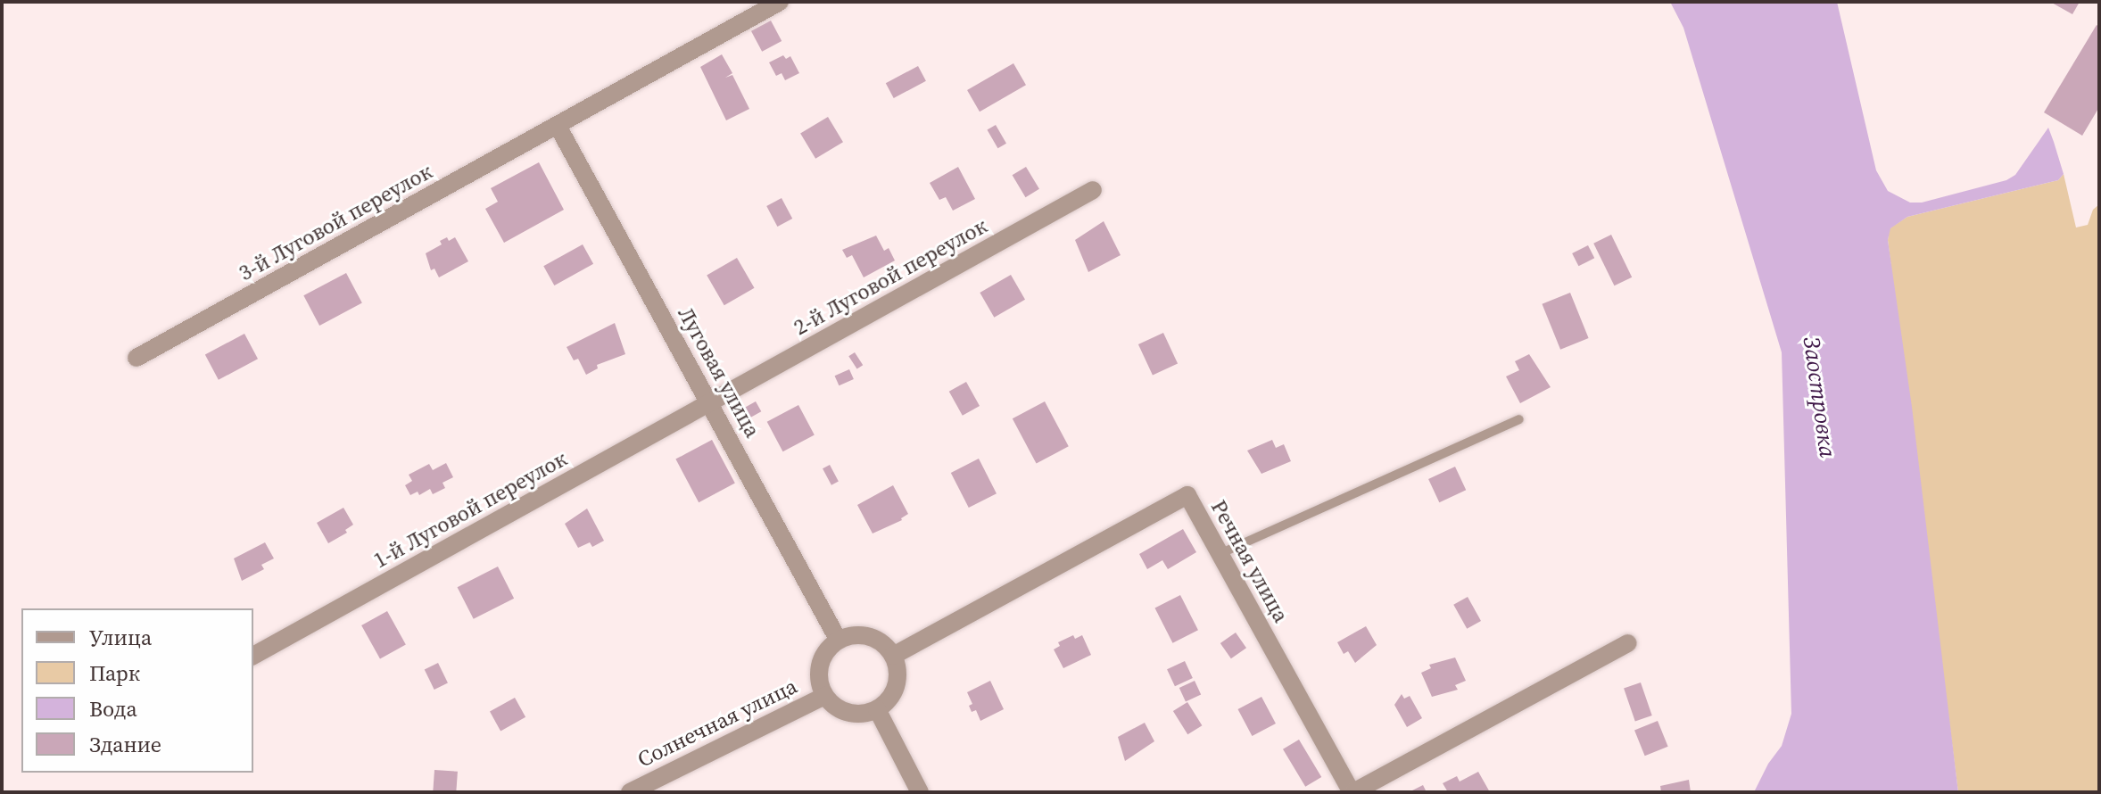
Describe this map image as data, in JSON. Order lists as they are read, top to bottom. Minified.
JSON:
{"streets":{"street":["3-й Луговой переулок","2-й Луговой переулок","Луговая улица","1-й Луговой переулок","Речная улица","Солнечная улица"]},"crossings":[["3-й Луговой переулок","Луговая улица"],["2-й Луговой переулок","Луговая улица"],["2-й Луговой переулок","1-й Луговой переулок"],["Луговая улица","1-й Луговой переулок"],["Луговая улица","Речная улица"],["Луговая улица","Солнечная улица"],["Речная улица","Солнечная улица"]],"water":["Заостровка"],"legend":["Улица","Парк","Вода","Здание"]}
